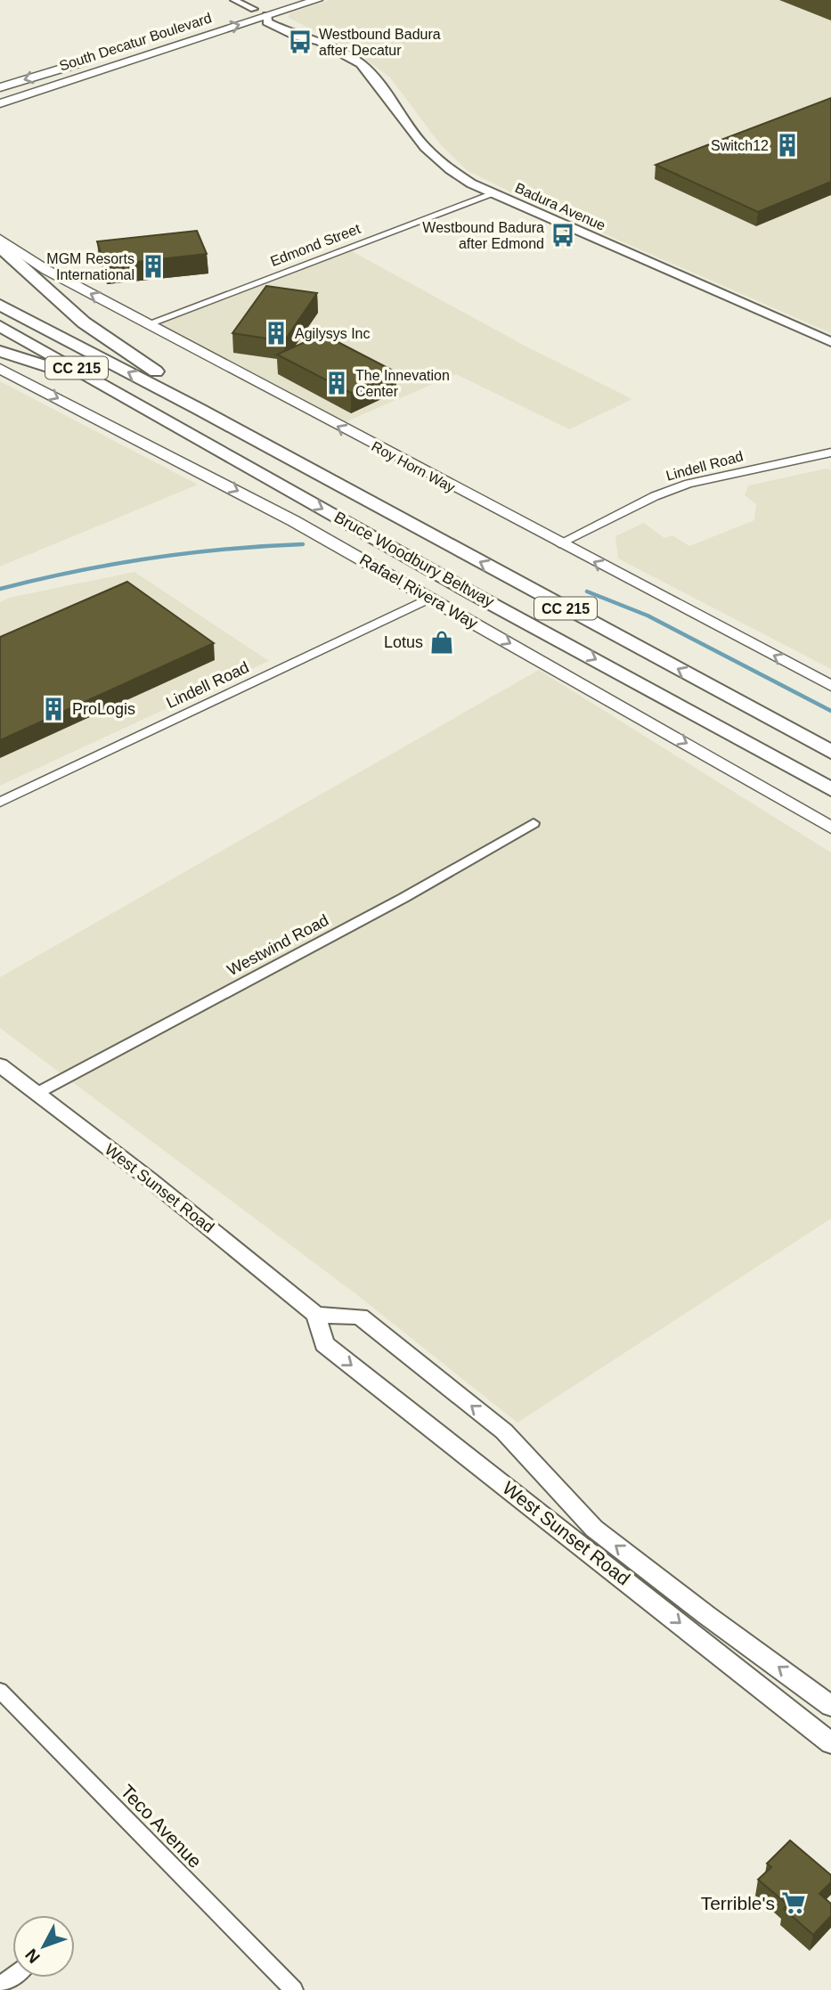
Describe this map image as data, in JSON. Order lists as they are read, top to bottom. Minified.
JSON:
{"streets":{"highway":["CC 215","Bruce Woodbury Beltway"],"main road":["South Decatur Boulevard","Badura Avenue","Roy Horn Way","Rafael Rivera Way","West Sunset Road"],"street":["Edmond Street","Lindell Road","Westwind Road","Teco Avenue"]},"crossings":[["South Decatur Boulevard","Badura Avenue"],["Badura Avenue","Edmond Street"],["Edmond Street","Roy Horn Way"],["Lindell Road","Roy Horn Way"],["Lindell Road","Rafael Rivera Way"],["Westwind Road","West Sunset Road"]],"one_way":["Roy Horn Way","Rafael Rivera Way"],"places":{"bus stop":["Westbound Badura after Decatur","Westbound Badura after Edmond"],"building":["Switch12","MGM Resorts International","Agilysys Inc","The Innevation Center","ProLogis"],"shop":["Lotus"],"supermarket":["Terrible's"]},"north":"bottom left"}
